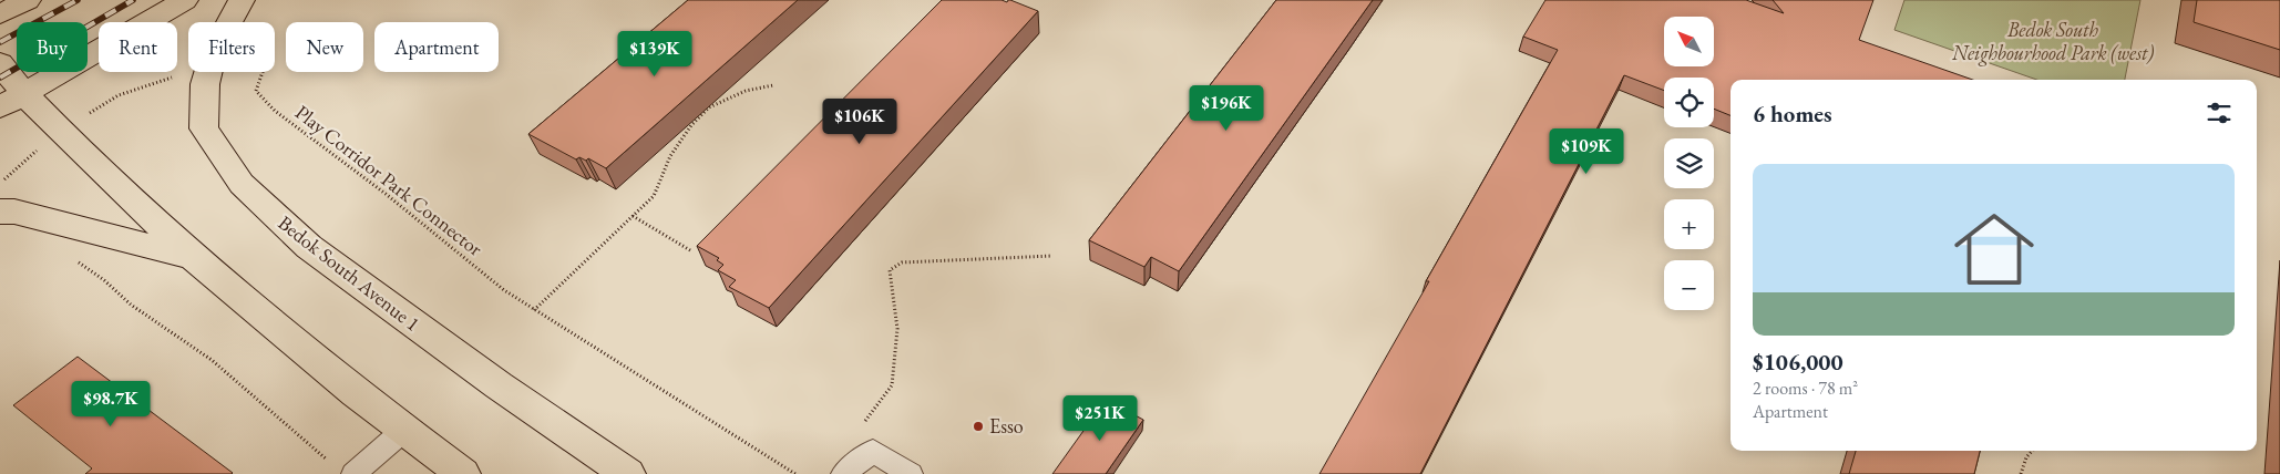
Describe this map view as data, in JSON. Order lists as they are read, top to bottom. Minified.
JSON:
{"streets":{"main road":["Bedok South Avenue 1"],"path":["Play Corridor Park Connector"]},"parks":["Bedok South Neighbourhood Park (west)"],"places":["Esso"],"north":"top left","page":{"map_buttons":["+","−"],"chip":["Buy","Rent","Filters","New","Apartment"],"price":["$139K","$196K","$106K","$109K","$98.7K","$251K"],"heading":"6 homes","list":[{"name":"$106,000","note":"2 rooms · 78 m² · Apartment"}]}}
